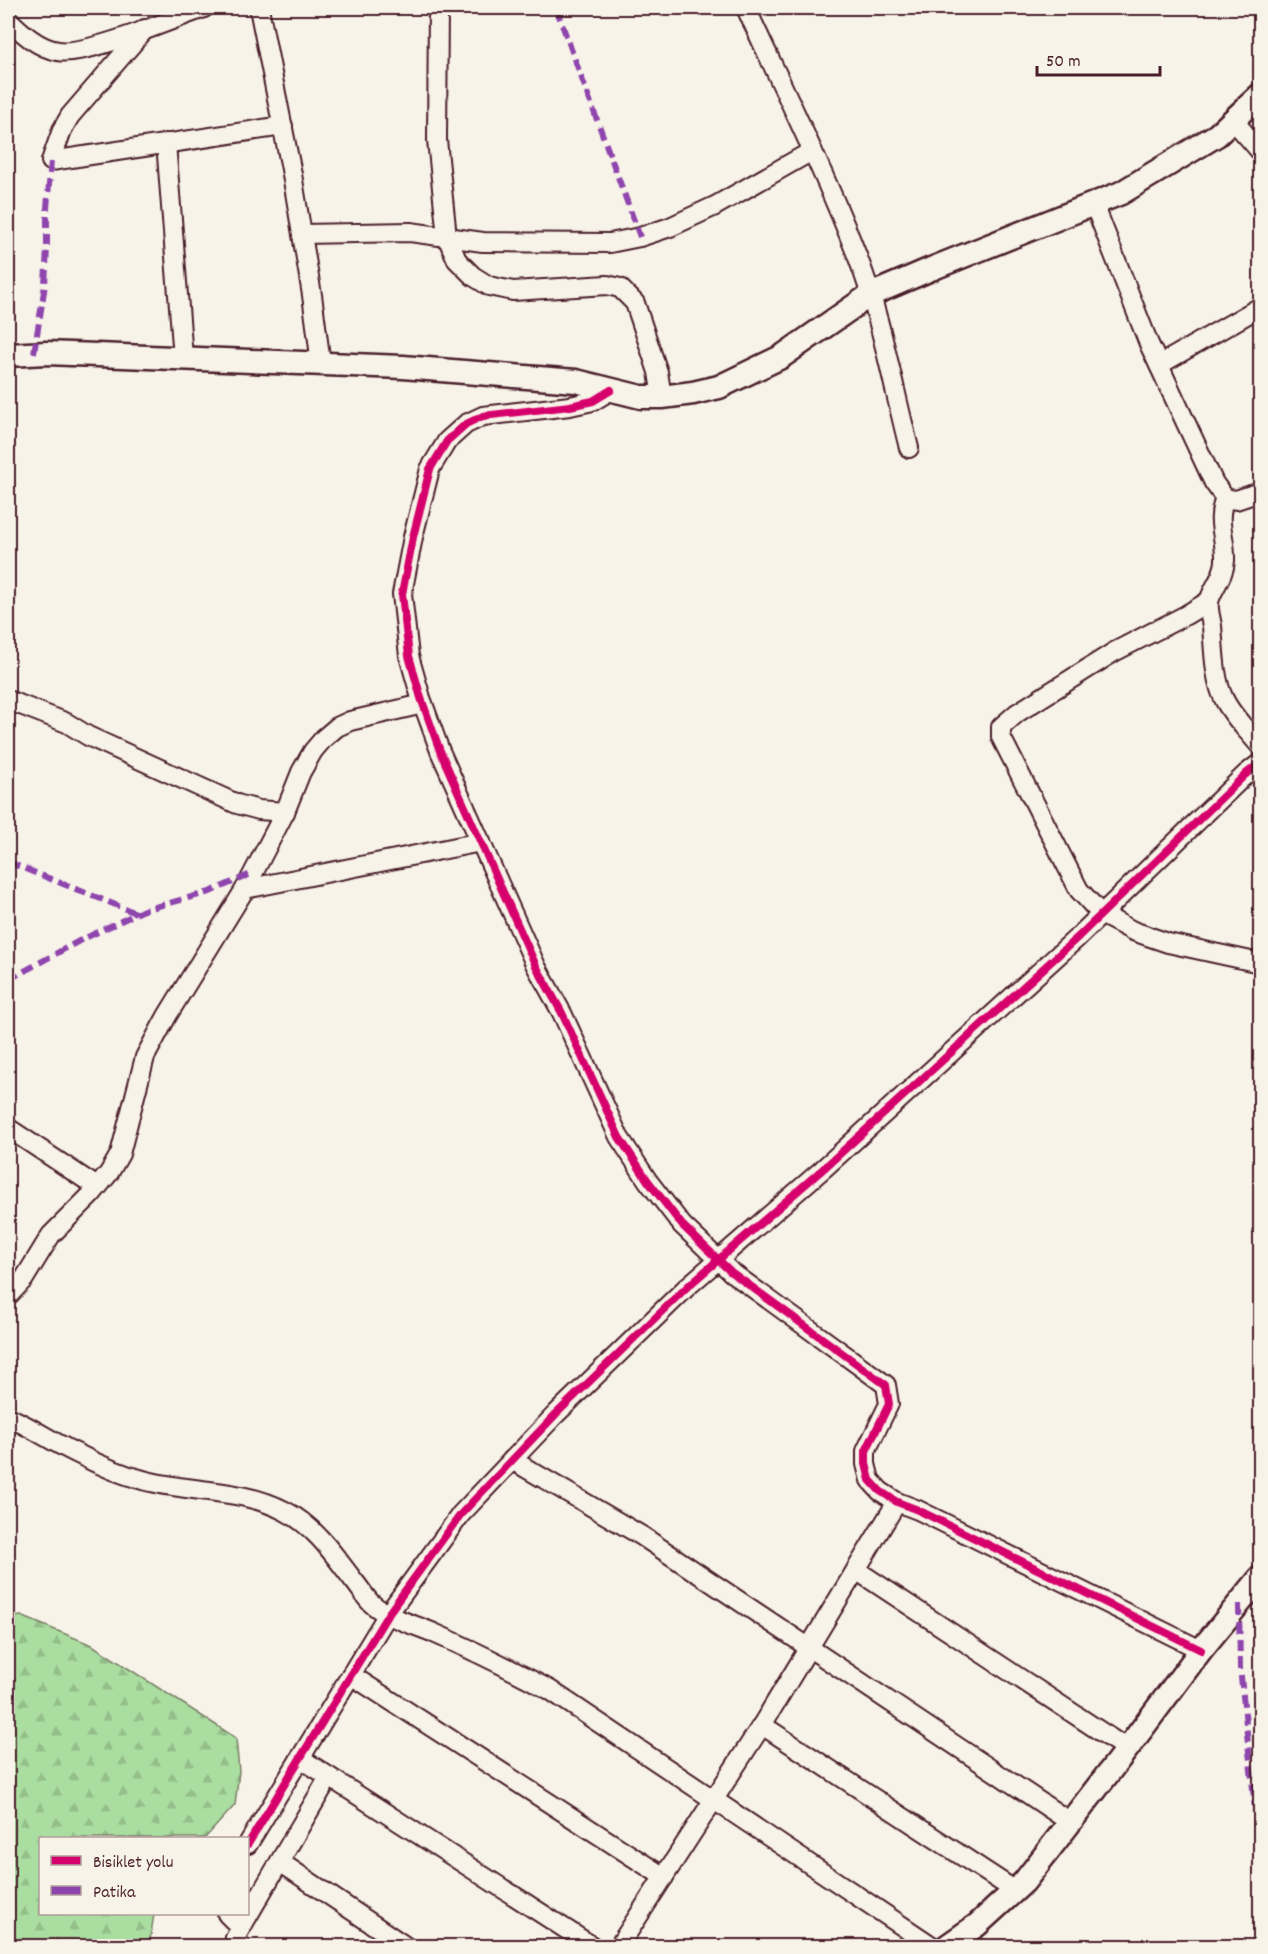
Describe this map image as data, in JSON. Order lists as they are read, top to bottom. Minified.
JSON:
{"legend":["Bisiklet yolu","Patika"],"scale_bar":"50 m"}
